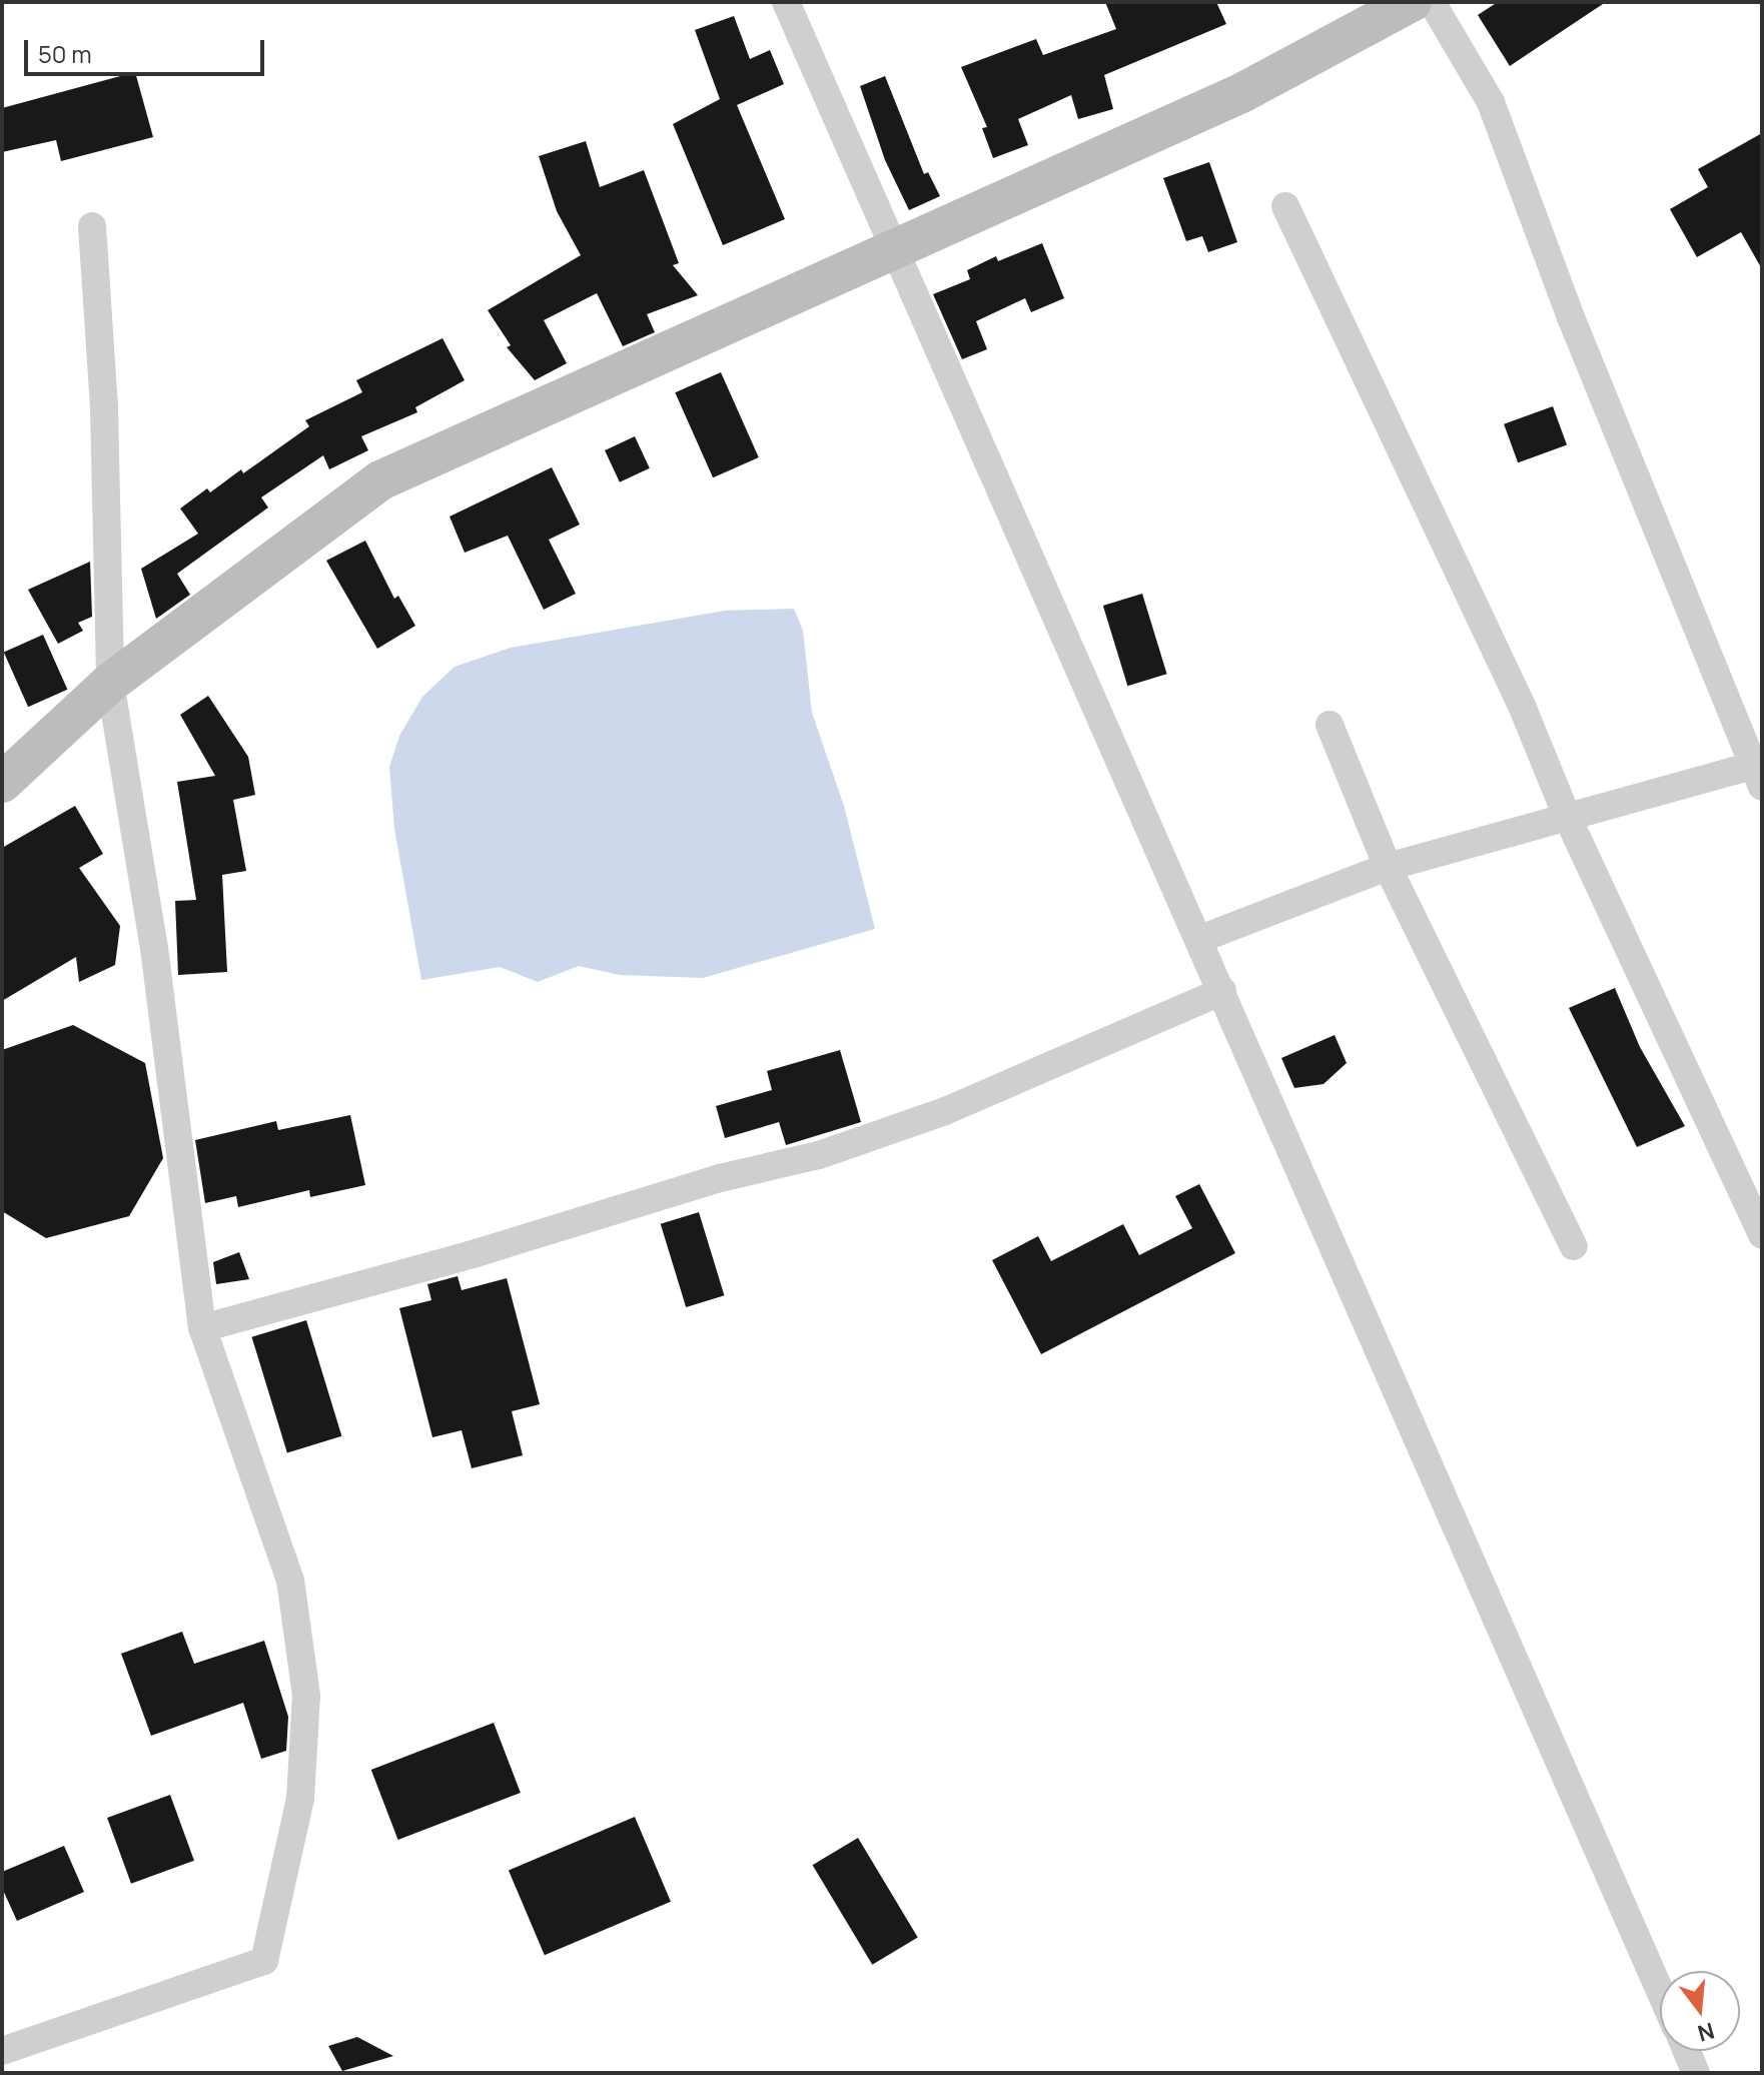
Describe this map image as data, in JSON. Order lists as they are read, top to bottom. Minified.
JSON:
{"scale_bar":"50 m","north":"bottom"}
